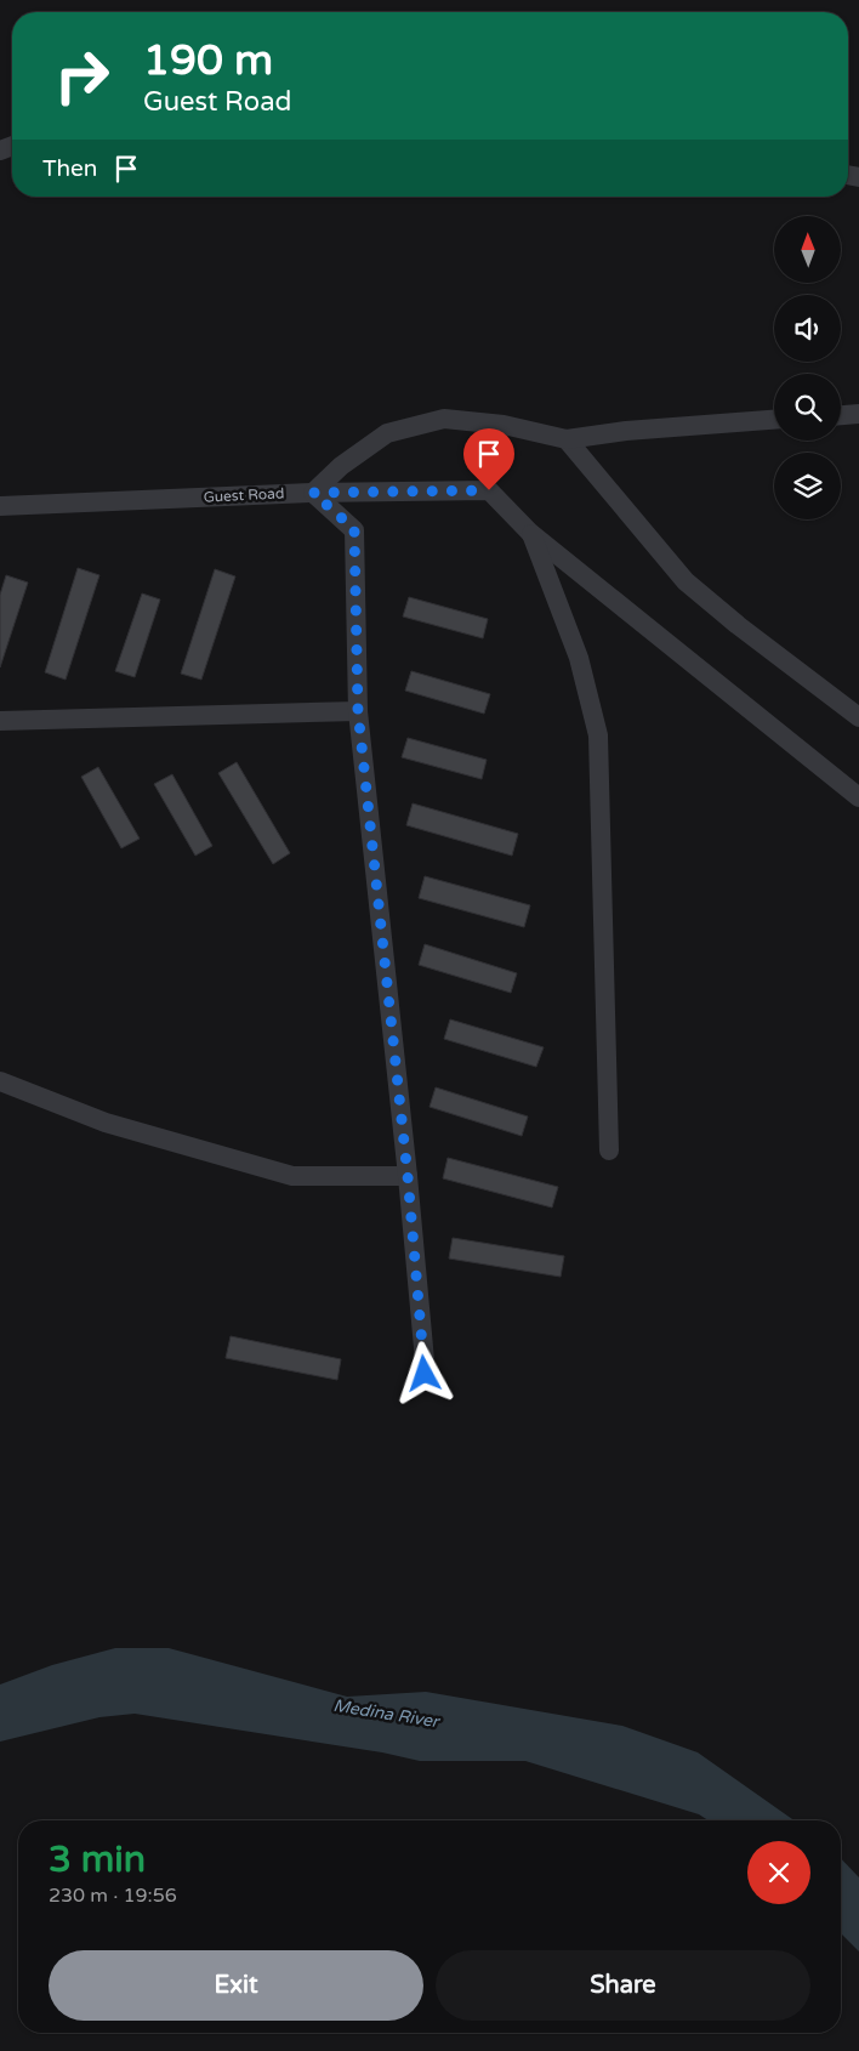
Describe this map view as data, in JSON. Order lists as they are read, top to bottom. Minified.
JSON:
{"streets":{"lane":["Guest Road"]},"water":["Medina River"],"north":"top","page":{"turn":["190 m","Guest Road"],"then":"Then","heading":["3 min","230 m · 19:56"],"buttons":["Exit","Share"]}}
